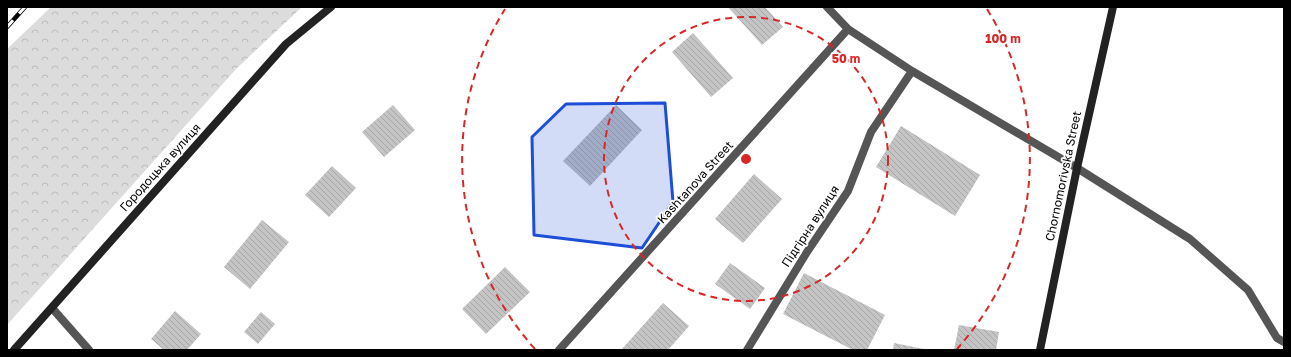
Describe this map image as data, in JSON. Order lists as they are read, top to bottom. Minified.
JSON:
{"streets":{"main road":["Городоцька вулиця","Chornomorivska Street"],"street":["Kashtanova Street","Підгірна вулиця"]},"rings":["100 m","50 m"]}
